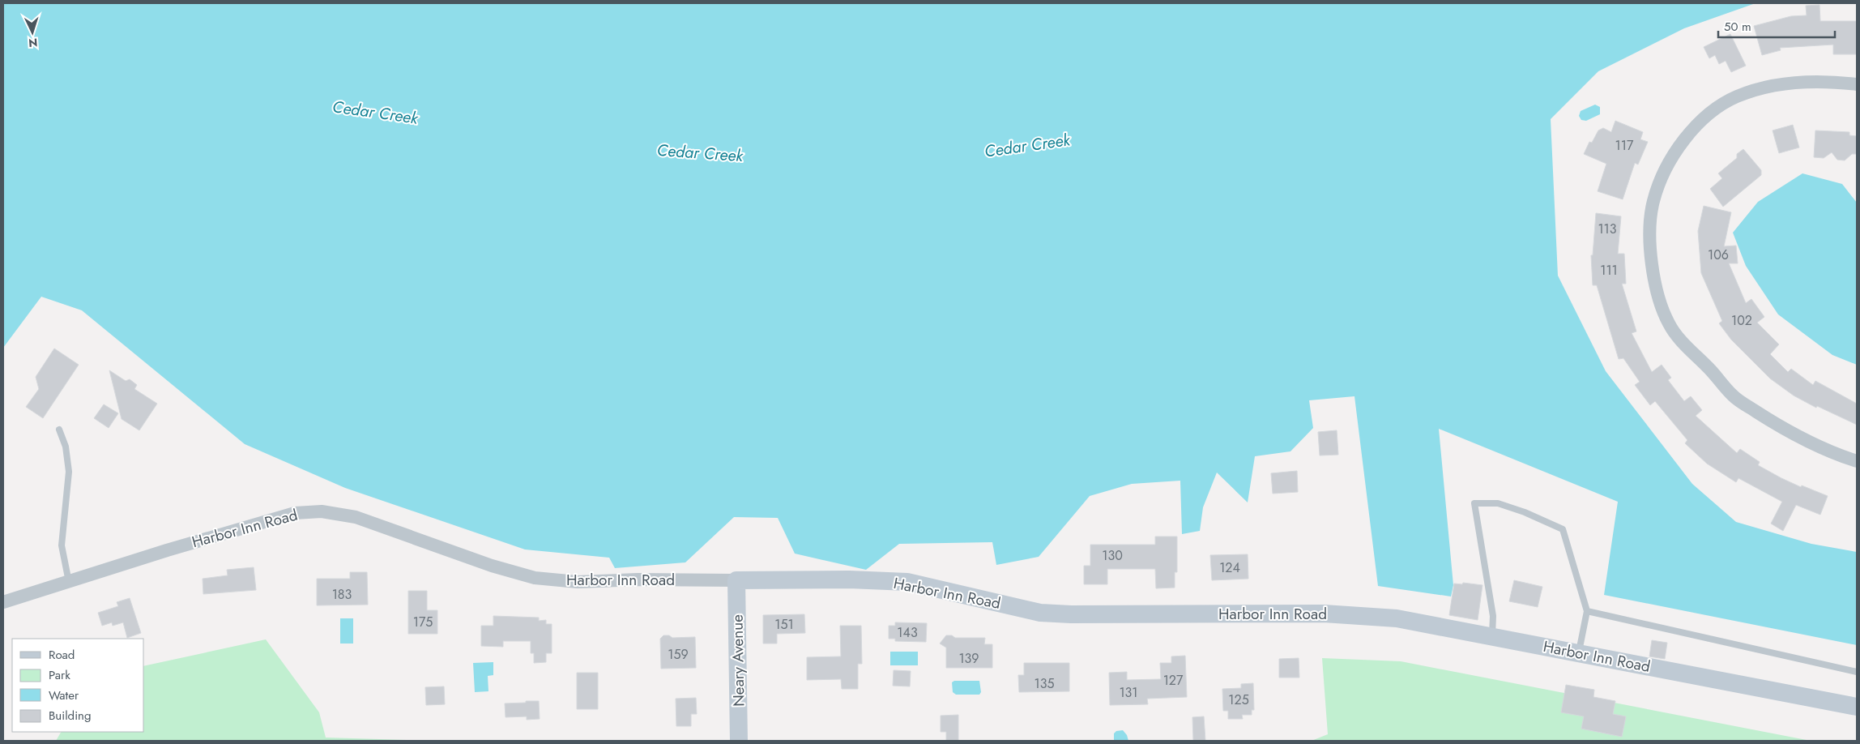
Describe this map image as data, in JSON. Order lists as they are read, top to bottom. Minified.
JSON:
{"streets":{"main road":["Harbor Inn Road","Neary Avenue"]},"crossings":[["Harbor Inn Road","Neary Avenue"]],"water":["Cedar Creek"],"house_numbers":["117","113","106","111","102","130","124","183","175","151","143","159","139","127","135","131","125"],"legend":["Road","Park","Water","Building"],"scale_bar":"50 m","north":"bottom"}
